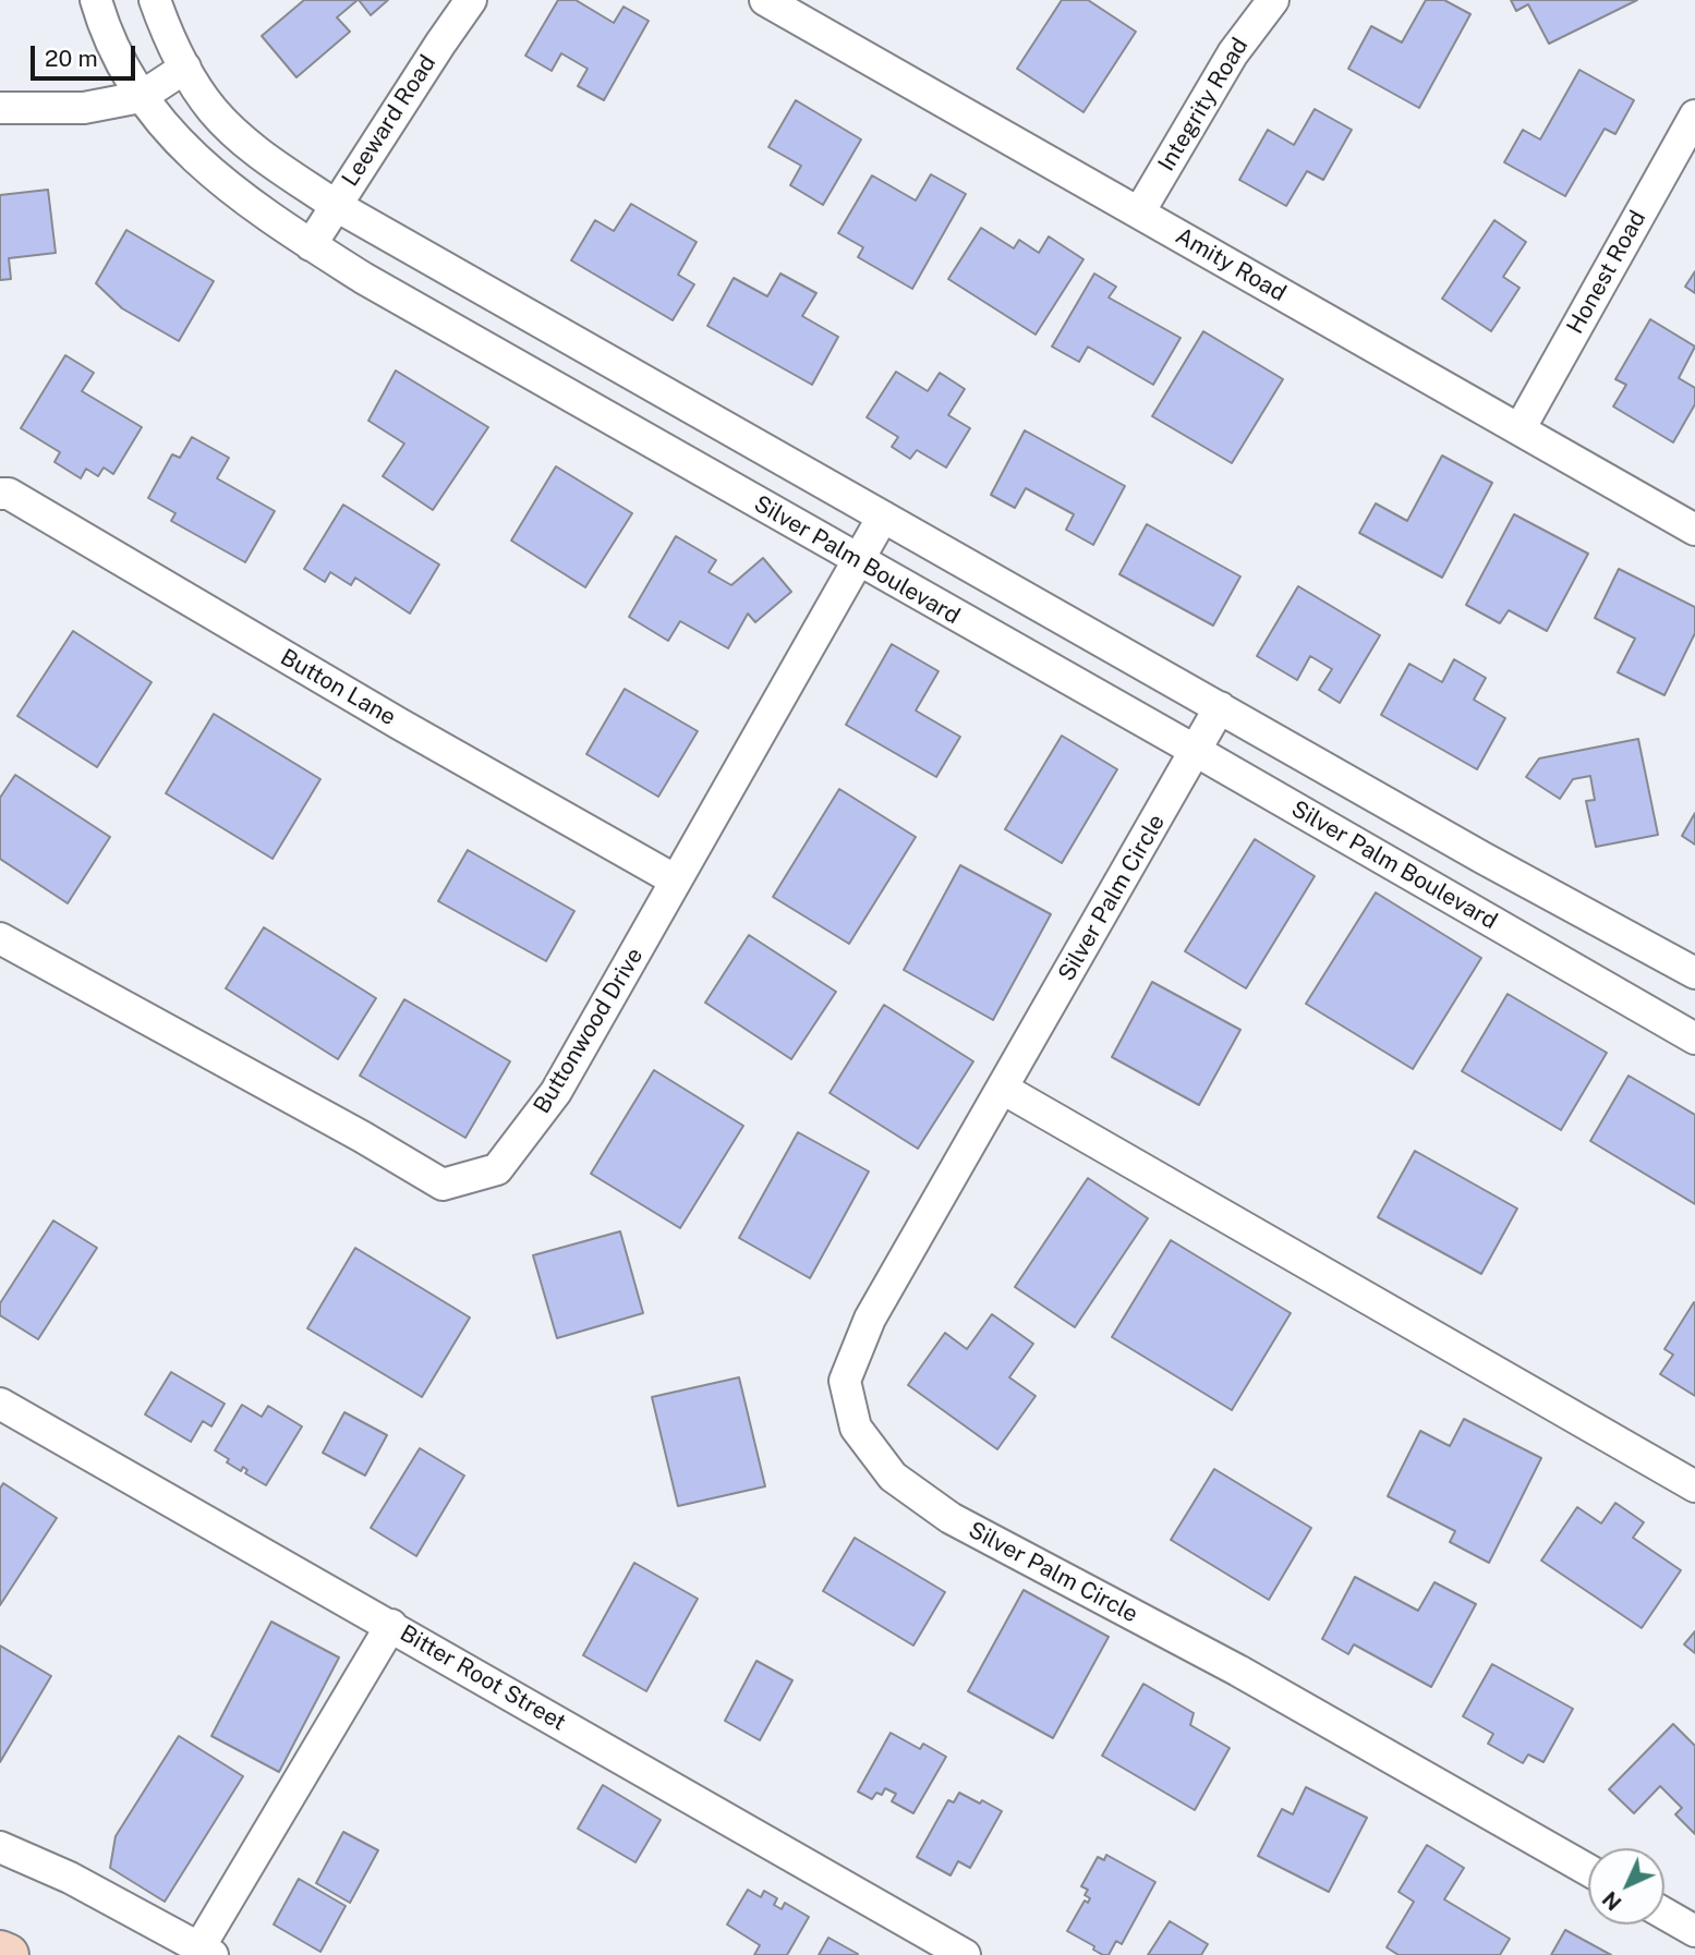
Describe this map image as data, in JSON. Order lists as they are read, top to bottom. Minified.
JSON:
{"streets":{"street":["Integrity Road","Leeward Road","Amity Road","Honest Road","Silver Palm Boulevard","Button Lane","Silver Palm Circle","Buttonwood Drive","Bitter Root Street"]},"crossings":[["Integrity Road","Amity Road"],["Leeward Road","Silver Palm Boulevard"],["Amity Road","Honest Road"],["Silver Palm Boulevard","Silver Palm Circle"],["Silver Palm Boulevard","Buttonwood Drive"],["Button Lane","Buttonwood Drive"]],"scale_bar":"20 m","north":"bottom left"}
